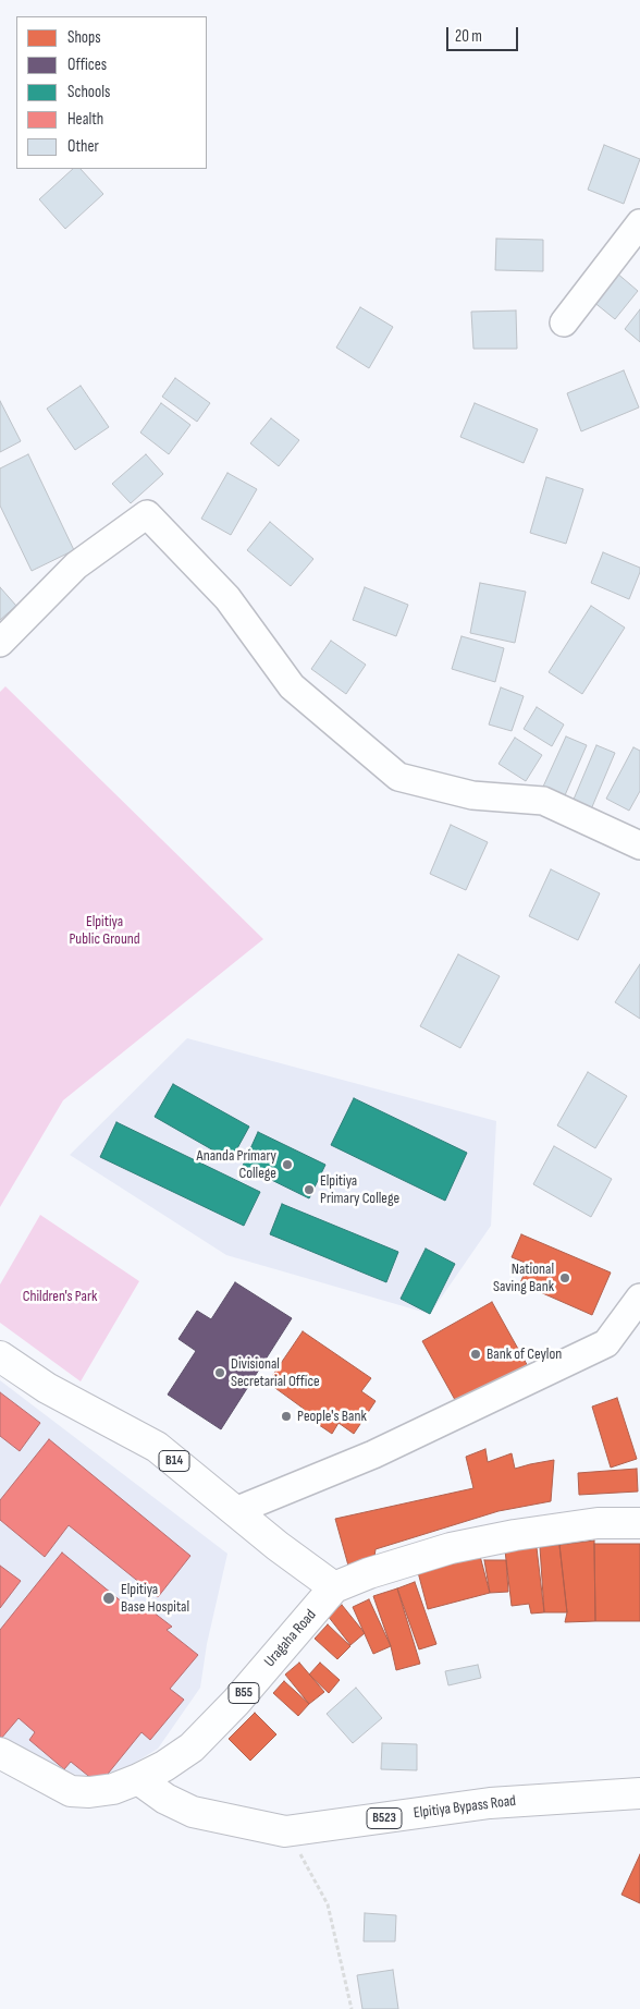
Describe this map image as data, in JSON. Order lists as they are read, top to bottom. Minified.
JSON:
{"streets":{"main road":["B14","Uragaha Road","B55","Elpitiya Bypass Road","B523"]},"crossings":[["B14","Uragaha Road"],["Uragaha Road","Elpitiya Bypass Road"]],"parks":["Elpitiya Public Ground","Children's Park"],"places":["Ananda Primary College","Elpitiya Primary College","National Saving Bank","Bank of Ceylon","Divisional Secretarial Office","People's Bank","Elpitiya Base Hospital"],"legend":["Shops","Offices","Schools","Health","Other"],"scale_bar":"20 m"}
